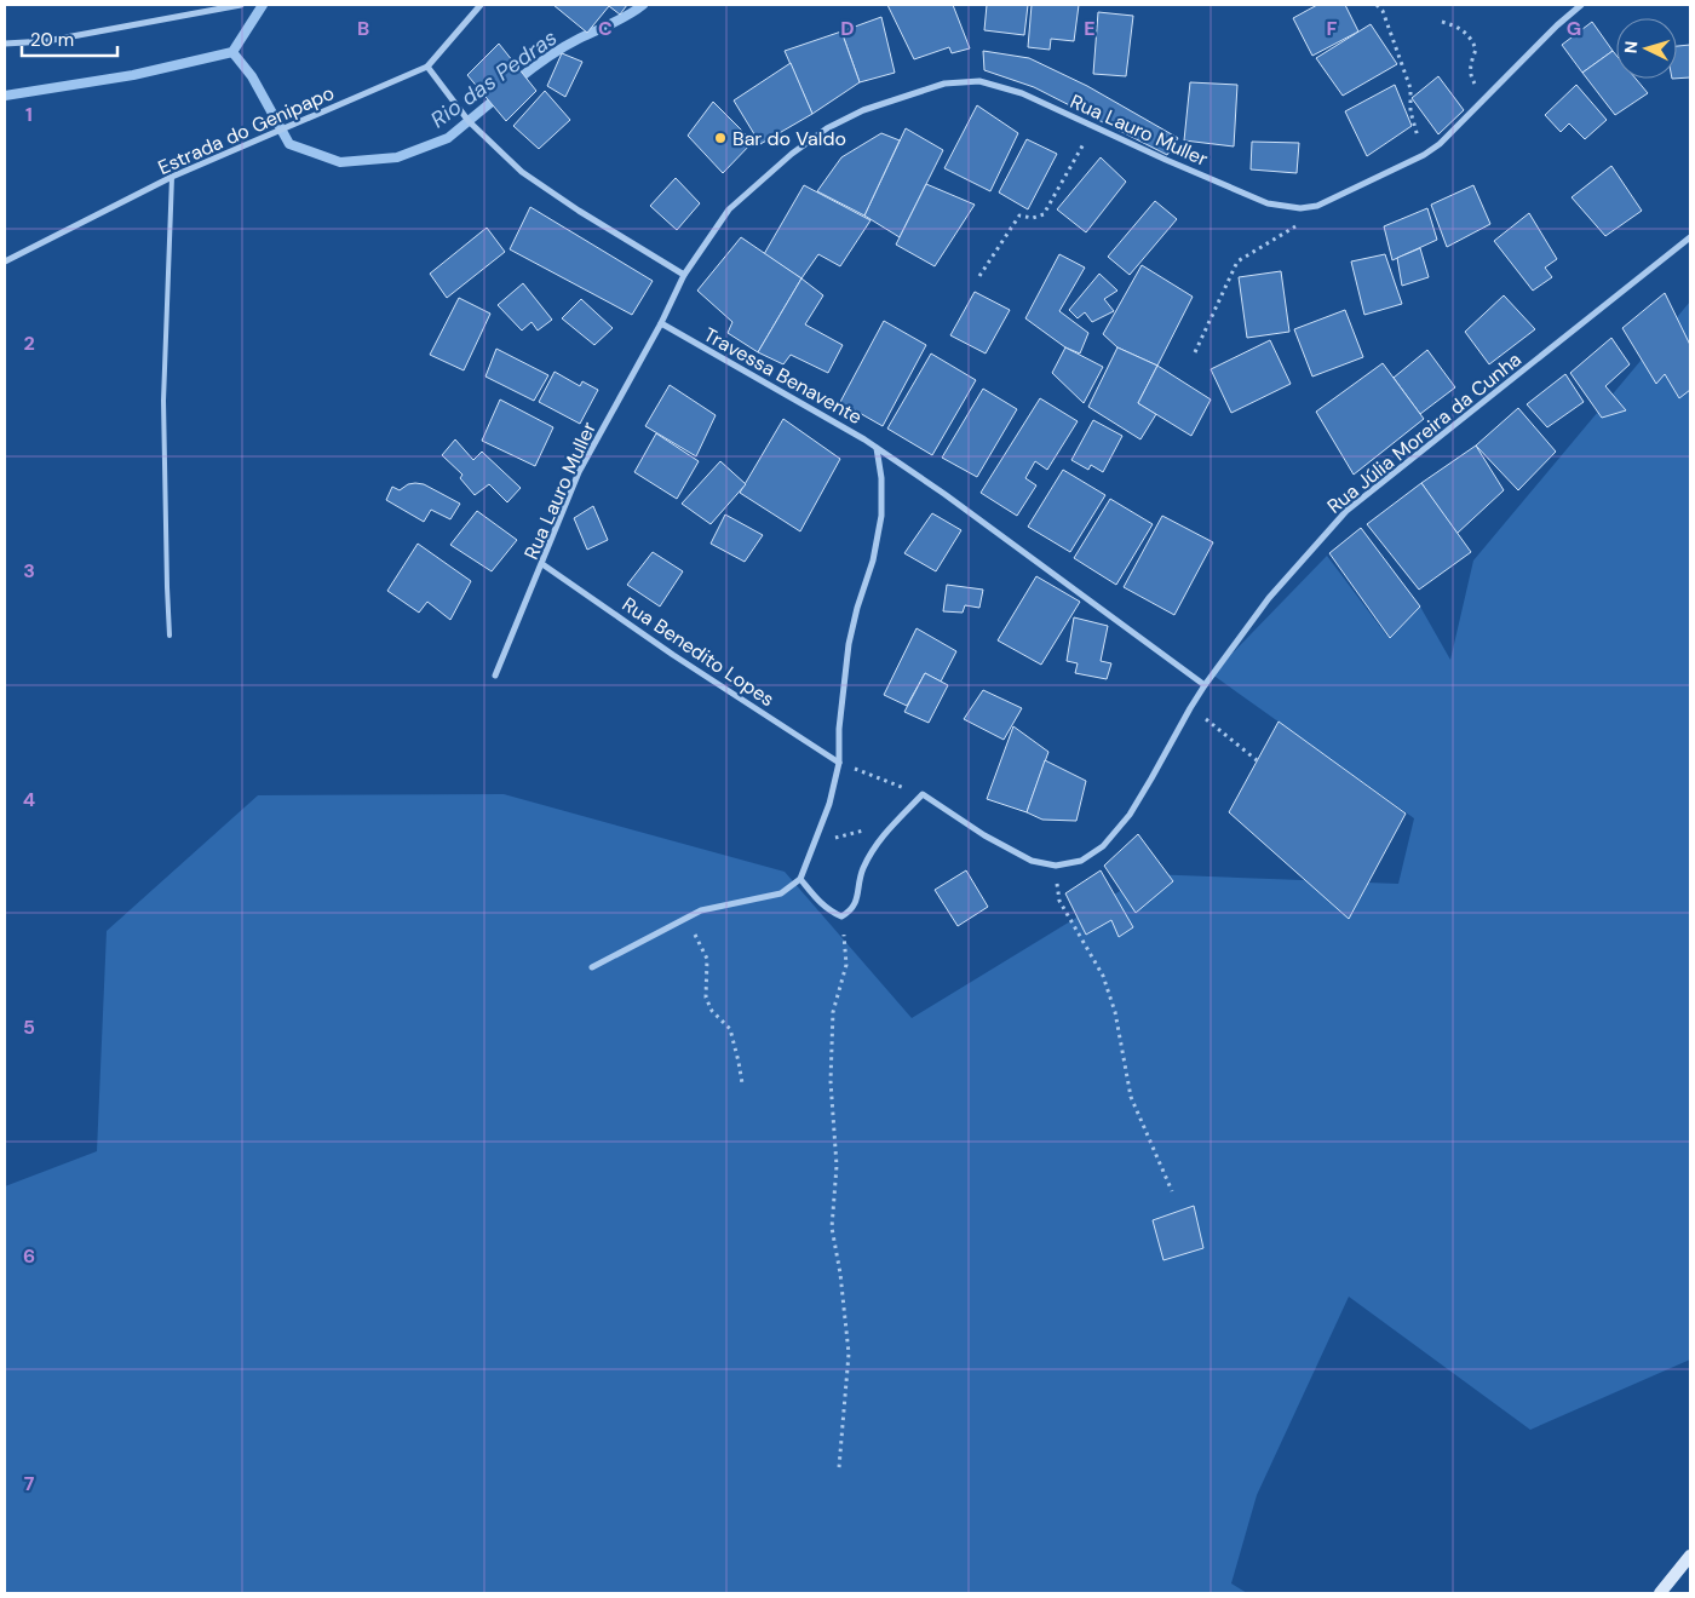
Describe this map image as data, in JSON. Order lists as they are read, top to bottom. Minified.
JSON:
{"streets":{"street":["Estrada do Genipapo","Rua Lauro Muller","Travessa Benavente","Rua Júlia Moreira da Cunha","Rua Benedito Lopes"]},"crossings":[["Rua Lauro Muller","Travessa Benavente"],["Rua Lauro Muller","Rua Benedito Lopes"],["Travessa Benavente","Rua Júlia Moreira da Cunha"]],"water":["Rio das Pedras"],"places":["Bar do Valdo"],"scale_bar":"20 m","north":"left","grid":{"columns":["B","C","D","E","F","G"],"rows":["1","2","3","4","5","6","7"]}}
